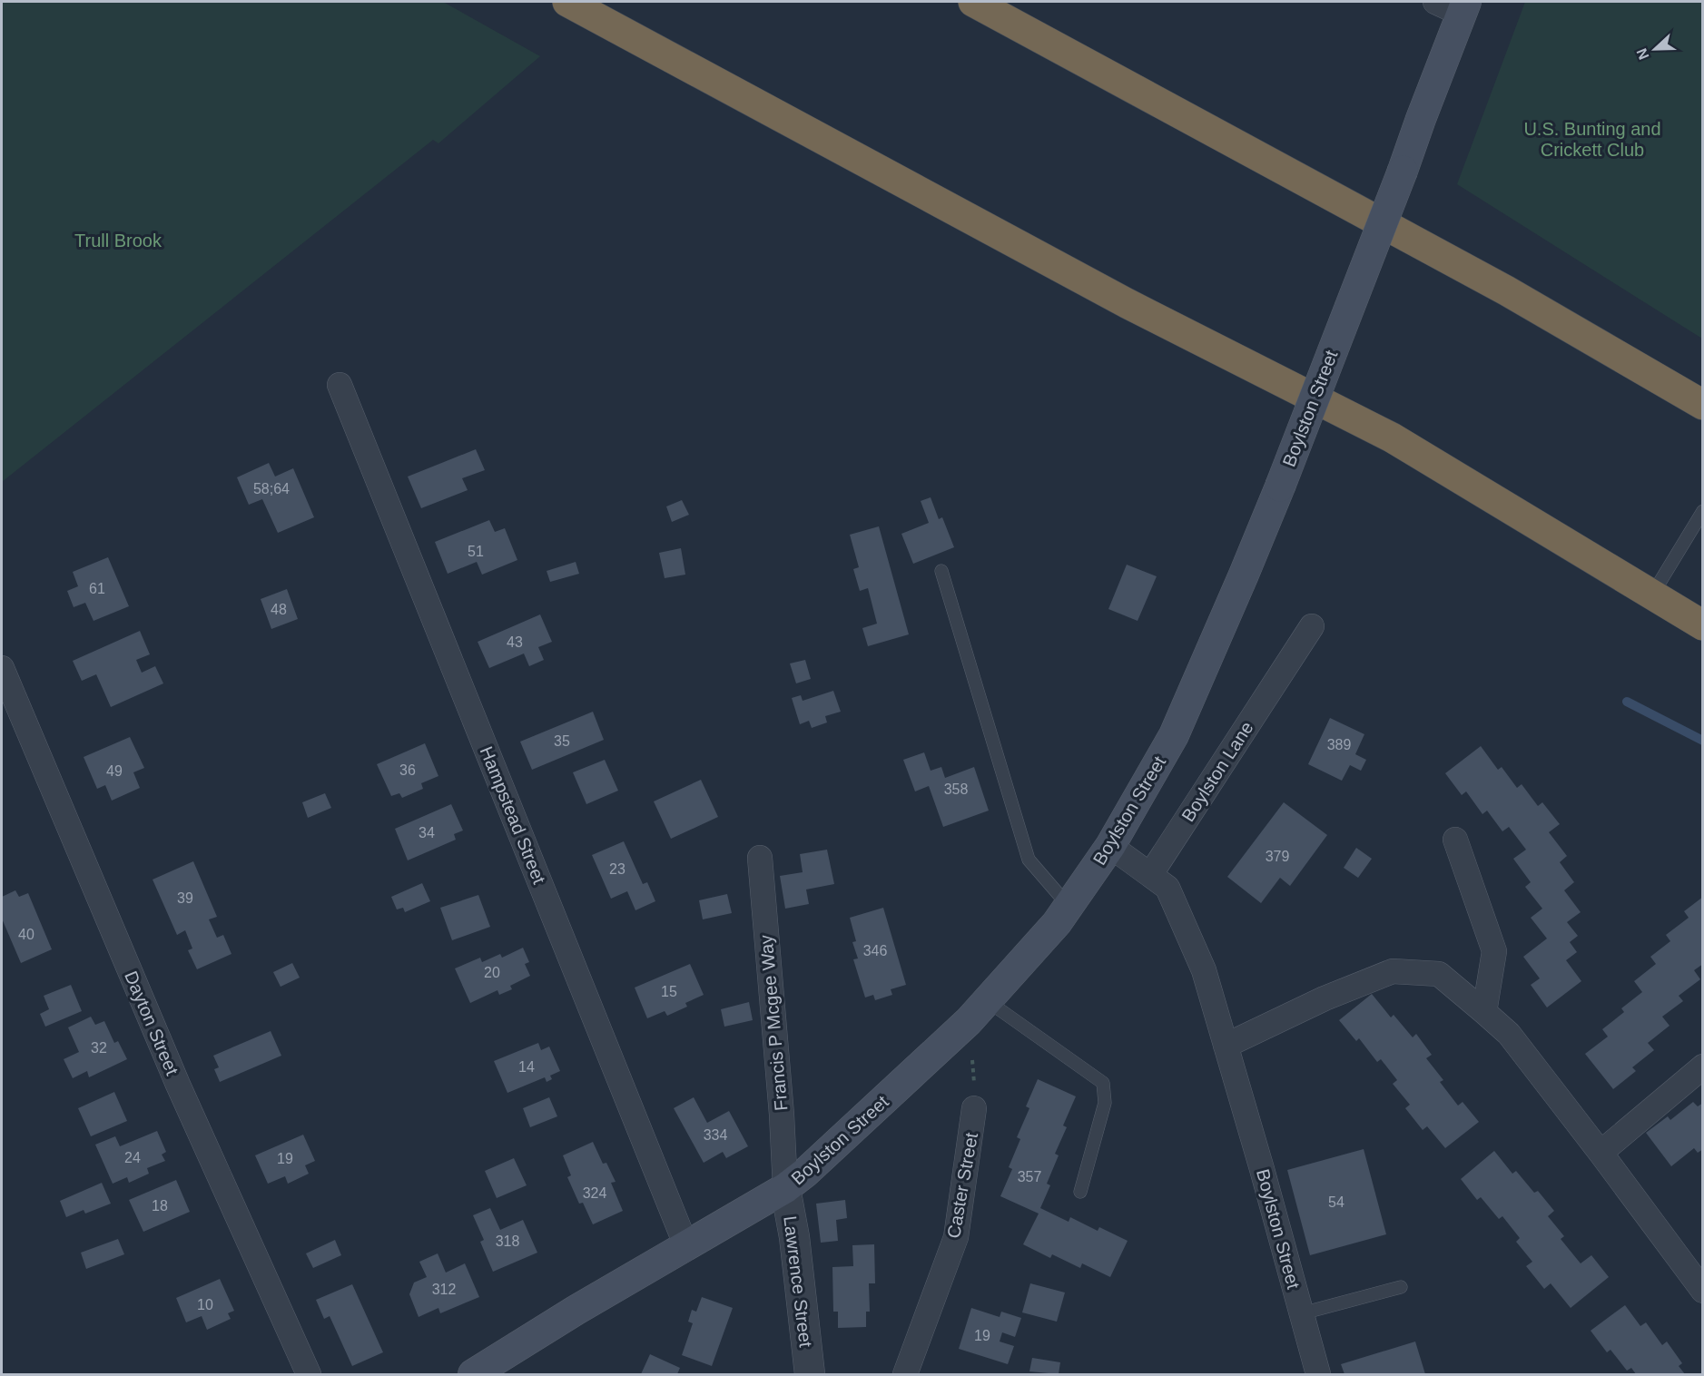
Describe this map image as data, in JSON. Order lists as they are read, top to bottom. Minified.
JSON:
{"streets":{"main road":["Boylston Street"],"street":["Boylston Lane","Hampstead Street","Dayton Street","Francis P Mcgee Way","Caster Street","Lawrence Street"]},"crossings":[["Boylston Street","Boylston Lane"],["Boylston Street","Hampstead Street"],["Boylston Street","Francis P Mcgee Way"],["Boylston Street","Caster Street"],["Boylston Street","Lawrence Street"],["Francis P Mcgee Way","Lawrence Street"]],"parks":["U.S. Bunting and Crickett Club","Trull Brook"],"house_numbers":["58;64","51","61","48","43","35","389","36","49","358","34","379","23","39","40","346","20","15","32","14","334","24","19","357","324","54","18","318","312","10","19"],"north":"left"}
